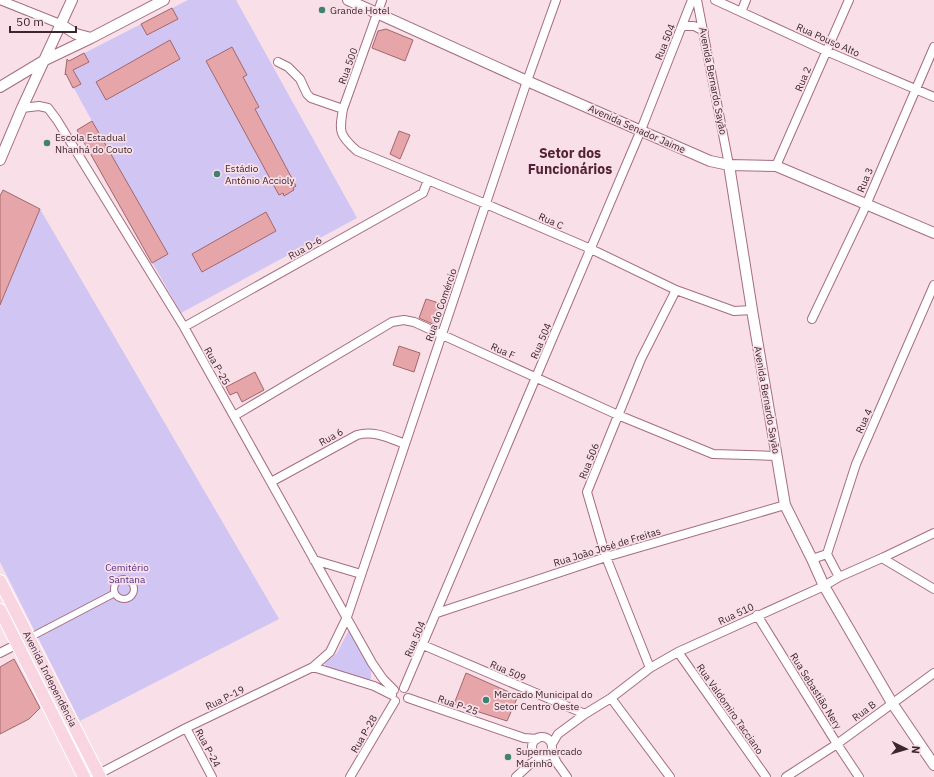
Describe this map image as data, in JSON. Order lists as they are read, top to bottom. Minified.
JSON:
{"streets":{"main road":["Avenida Independência"],"street":["Rua Pouso Alto","Rua 504","Rua 500","Rua 2","Avenida Bernardo Sayão","Avenida Senador Jaime","Rua 3","Rua C","Rua D-6","Rua do Comércio","Rua F","Rua P-25","Rua 4","Rua 6","Rua 506","Rua João José de Freitas","Rua 510","Rua 509","Rua Sebastião Nery","Rua P-19","Rua Valdomiro Tacciano","Rua B","Rua P-28","Rua P-24"]},"crossings":[["Rua Pouso Alto","Rua 2"],["Rua Pouso Alto","Rua 3"],["Rua 504","Avenida Senador Jaime"],["Rua 504","Rua C"],["Rua 504","Rua F"],["Rua 504","Rua P-25"],["Rua 504","Rua João José de Freitas"],["Rua 504","Rua 509"],["Rua 504","Rua P-28"],["Rua 500","Avenida Senador Jaime"],["Rua 500","Rua C"],["Rua 2","Avenida Senador Jaime"],["Avenida Bernardo Sayão","Avenida Senador Jaime"],["Avenida Bernardo Sayão","Rua C"],["Avenida Bernardo Sayão","Rua F"],["Avenida Bernardo Sayão","Rua João José de Freitas"],["Avenida Bernardo Sayão","Rua 510"],["Avenida Bernardo Sayão","Rua B"],["Avenida Senador Jaime","Rua 3"],["Avenida Senador Jaime","Rua do Comércio"],["Rua C","Rua D-6"],["Rua C","Rua do Comércio"],["Rua C","Rua 506"],["Rua D-6","Rua P-25"],["Rua do Comércio","Rua F"],["Rua do Comércio","Rua P-25"],["Rua do Comércio","Rua 6"],["Rua do Comércio","Rua P-19"],["Rua F","Rua P-25"],["Rua F","Rua 506"],["Rua P-25","Rua 6"],["Rua P-25","Rua 510"],["Rua P-25","Rua P-19"],["Rua P-25","Rua P-28"],["Rua 506","Rua João José de Freitas"],["Rua 506","Rua 510"],["Rua 510","Rua 509"],["Rua 510","Rua Sebastião Nery"],["Rua 510","Rua Valdomiro Tacciano"],["Avenida Independência","Rua P-19"],["Rua Sebastião Nery","Rua B"],["Rua P-19","Rua P-24"]],"districts":["Setor dos Funcionários"],"parks":["Cemitério Santana"],"places":["Grande Hotel","Escola Estadual Nhanhá do Couto","Estádio Antônio Accioly","Mercado Municipal do Setor Centro Oeste","Supermercado Marinho"],"scale_bar":"50 m","north":"right"}
